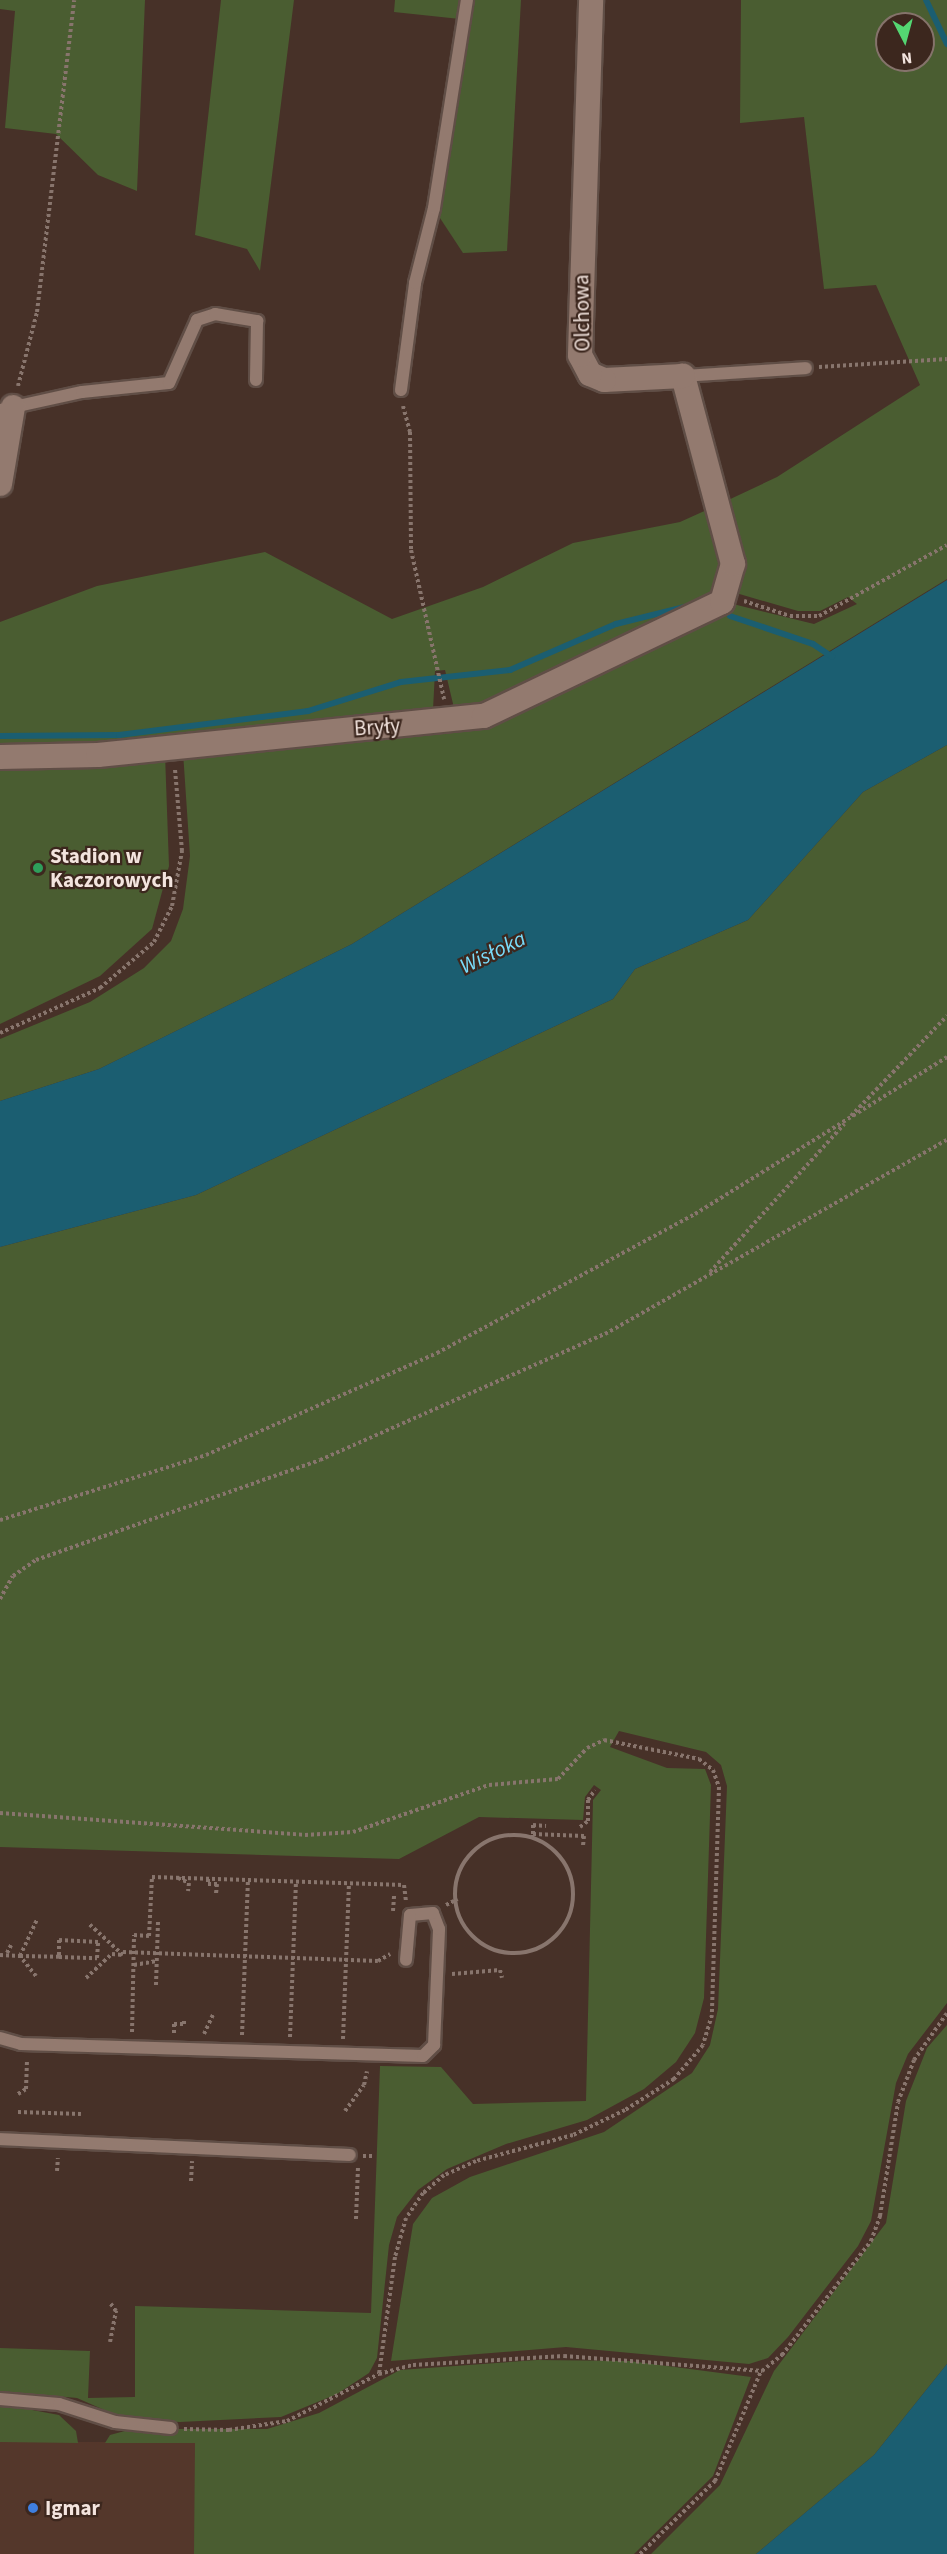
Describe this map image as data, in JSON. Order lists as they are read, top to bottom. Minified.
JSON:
{"streets":{"street":["Olchowa","Bryły"]},"water":["Wisłoka"],"places":["Stadion w Kaczorowych","Igmar"],"north":"bottom"}
